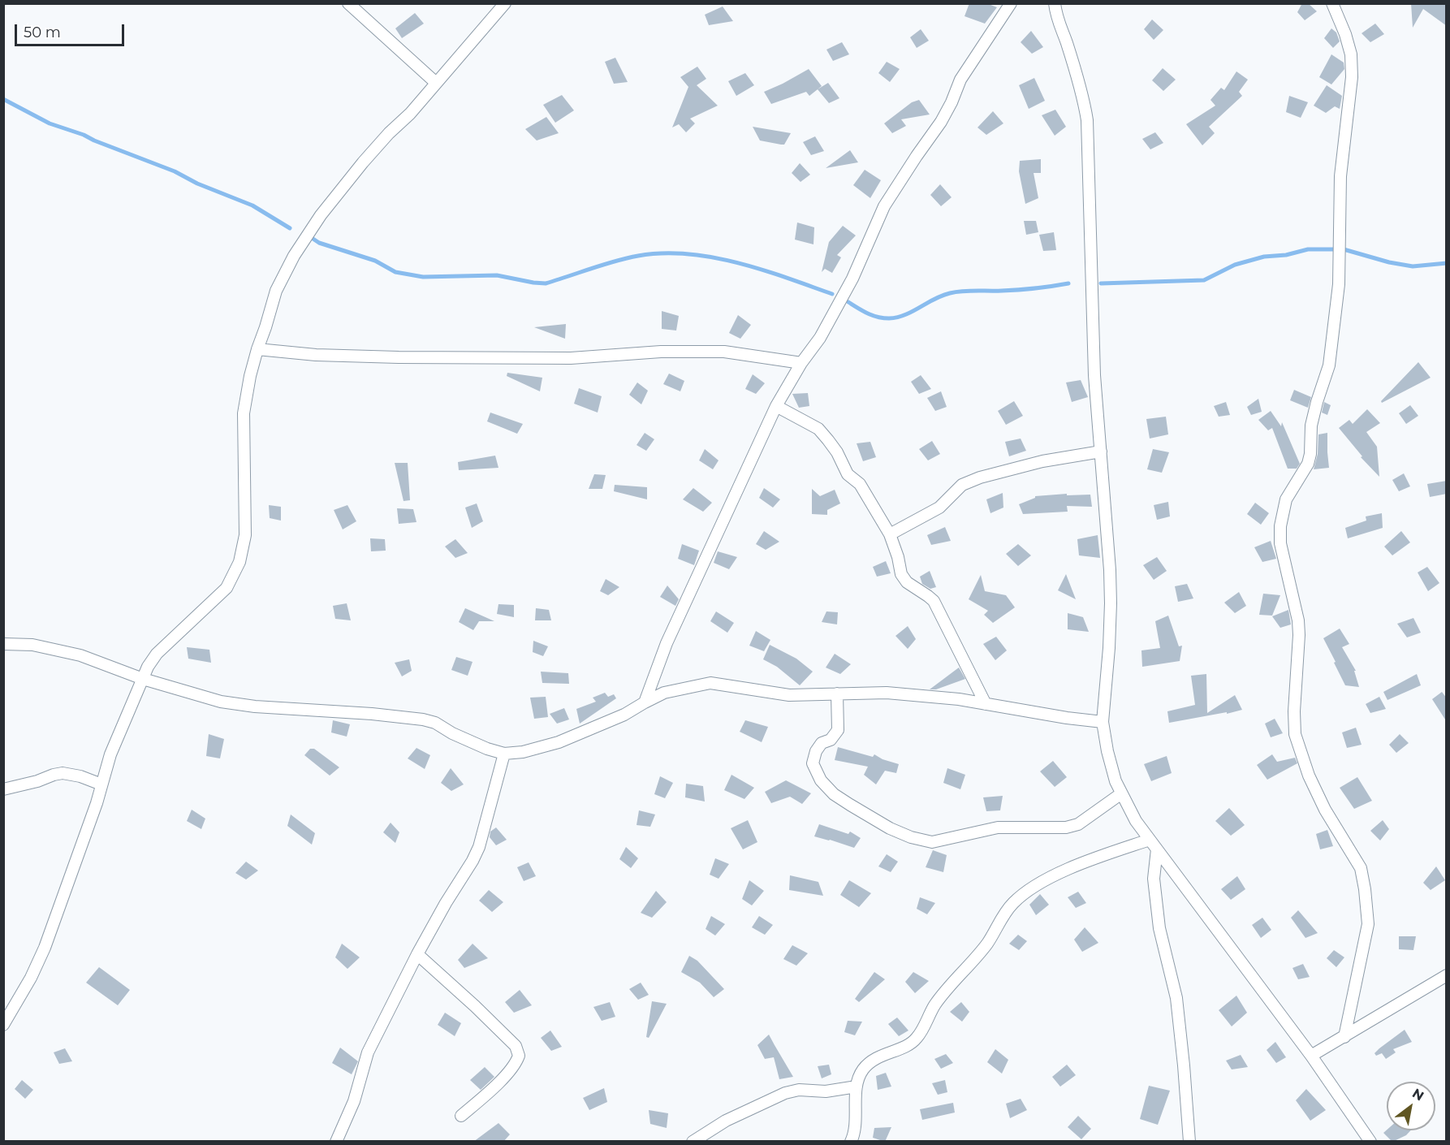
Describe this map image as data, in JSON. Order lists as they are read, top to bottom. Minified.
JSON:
{"scale_bar":"50 m","north":"top right"}
